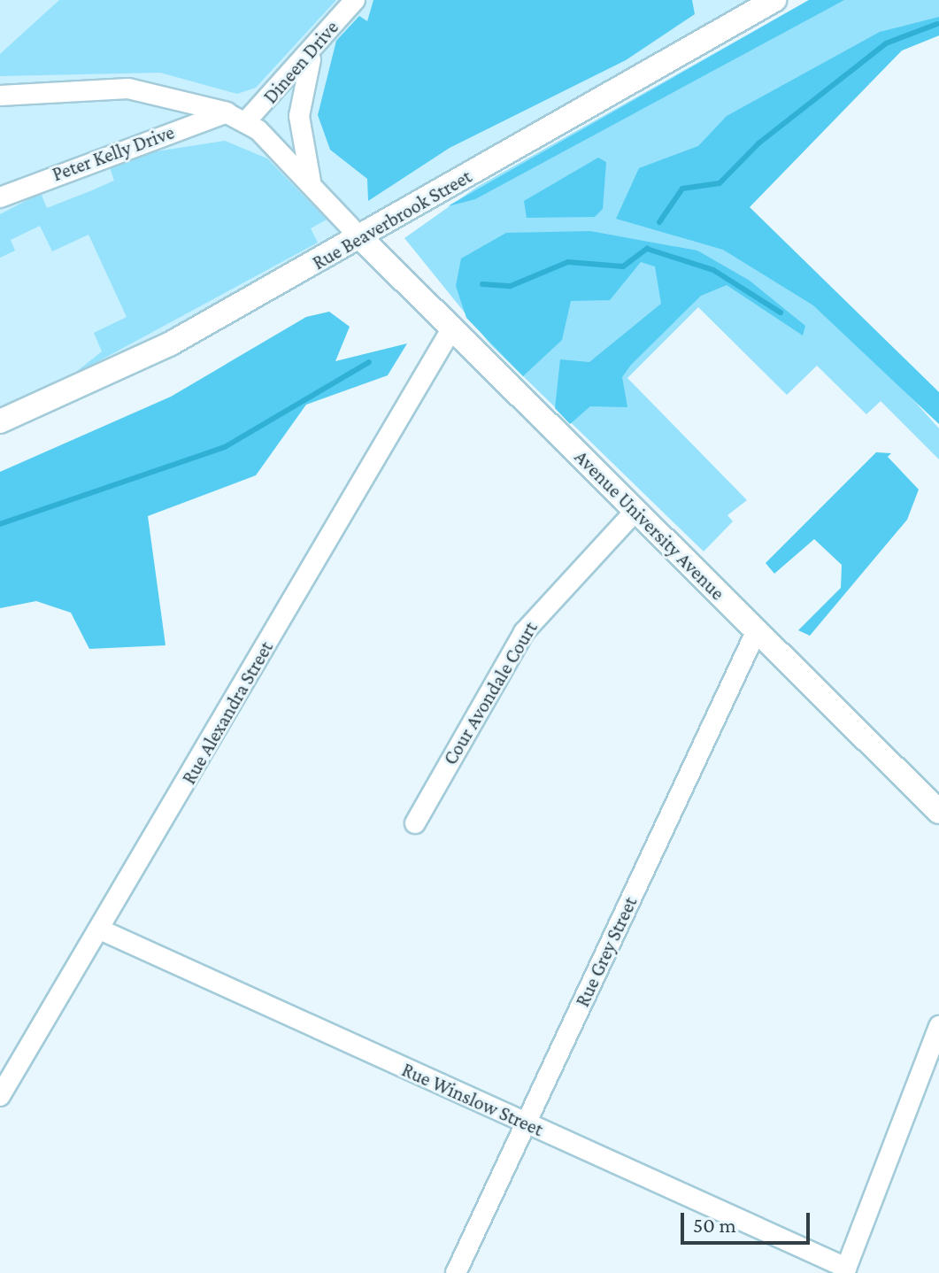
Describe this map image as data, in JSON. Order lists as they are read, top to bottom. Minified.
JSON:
{"streets":{"street":["Dineen Drive","Peter Kelly Drive","Rue Beaverbrook Street","Avenue University Avenue","Cour Avondale Court","Rue Alexandra Street","Rue Grey Street","Rue Winslow Street"]},"crossings":[["Dineen Drive","Peter Kelly Drive"],["Rue Beaverbrook Street","Avenue University Avenue"],["Avenue University Avenue","Cour Avondale Court"],["Avenue University Avenue","Rue Alexandra Street"],["Avenue University Avenue","Rue Grey Street"],["Rue Alexandra Street","Rue Winslow Street"],["Rue Grey Street","Rue Winslow Street"]],"scale_bar":"50 m"}
